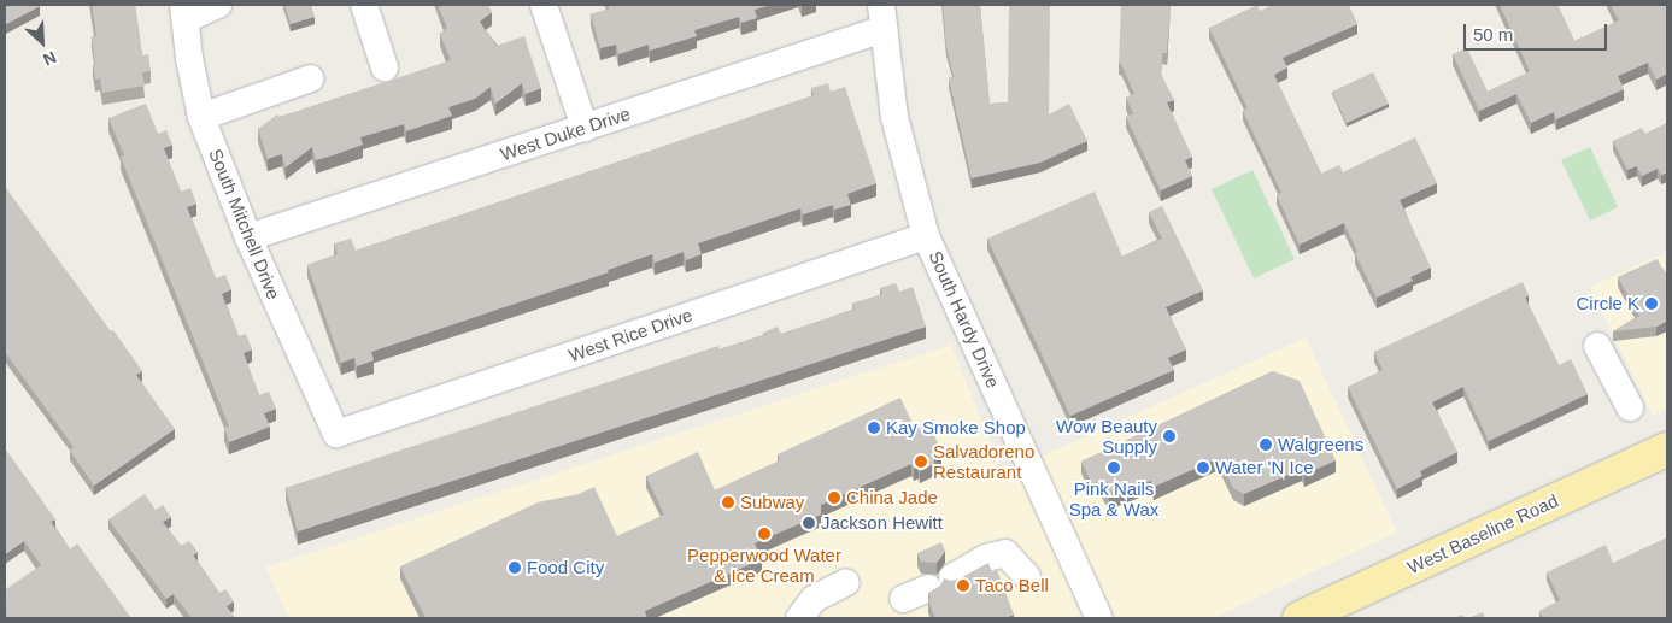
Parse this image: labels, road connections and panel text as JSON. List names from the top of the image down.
{
  "streets": {
    "main road": ["West Baseline Road"],
    "street": [
      "West Duke Drive",
      "South Mitchell Drive",
      "South Hardy Drive",
      "West Rice Drive"
    ]
  },
  "crossings": [
    ["West Duke Drive", "South Mitchell Drive"],
    ["West Duke Drive", "South Hardy Drive"],
    ["South Mitchell Drive", "West Rice Drive"],
    ["South Hardy Drive", "West Rice Drive"]
  ],
  "places": [
    "Circle K",
    "Kay Smoke Shop",
    "Wow Beauty Supply",
    "Walgreens",
    "Salvadoreno Restaurant",
    "Pink Nails Spa & Wax",
    "Water 'N Ice",
    "China Jade",
    "Subway",
    "Jackson Hewitt",
    "Pepperwood Water & Ice Cream",
    "Food City",
    "Taco Bell"
  ],
  "scale_bar": "50 m",
  "north": "bottom right"
}
